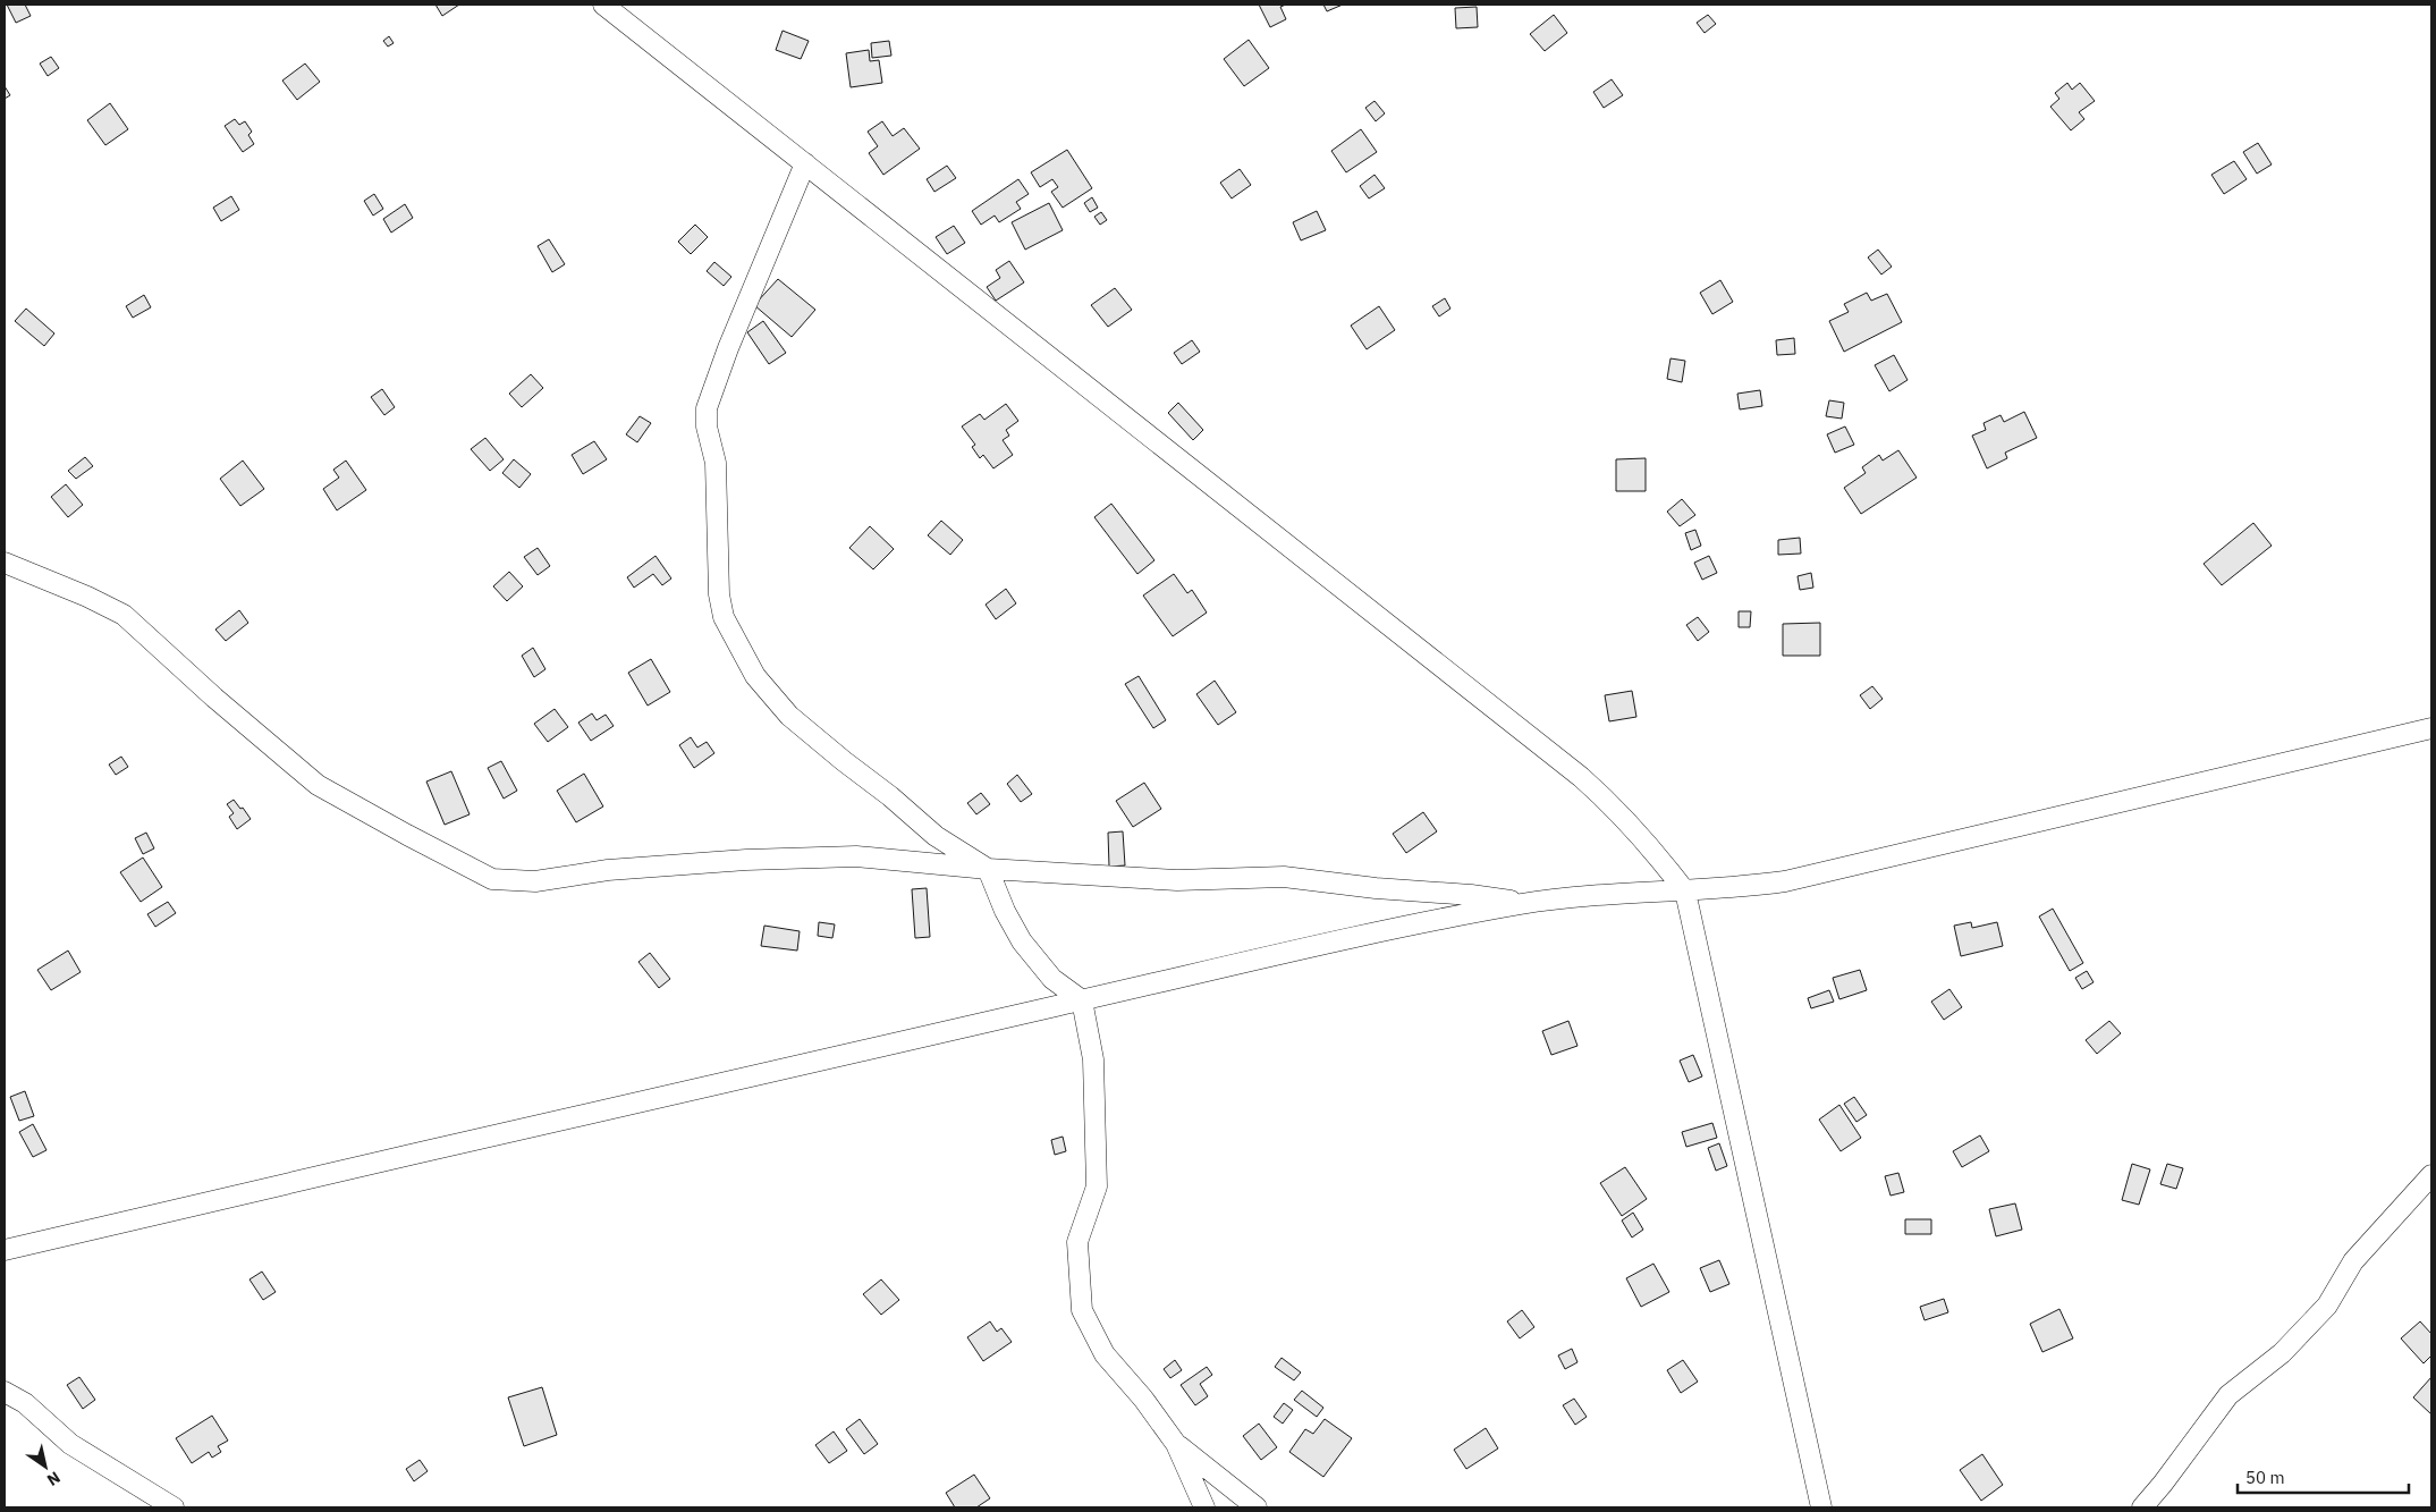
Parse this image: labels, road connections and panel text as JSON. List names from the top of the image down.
{
  "scale_bar": "50 m",
  "north": "bottom right"
}
